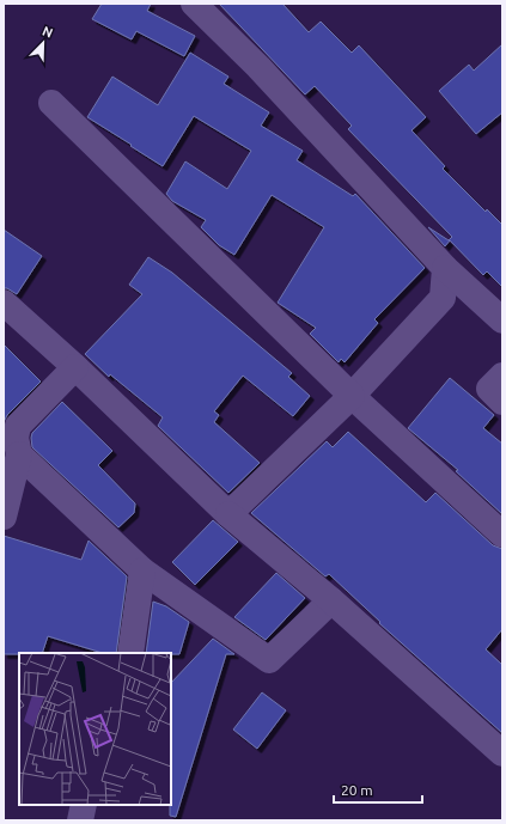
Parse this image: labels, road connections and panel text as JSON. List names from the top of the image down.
{
  "scale_bar": "20 m",
  "north": "top right"
}
